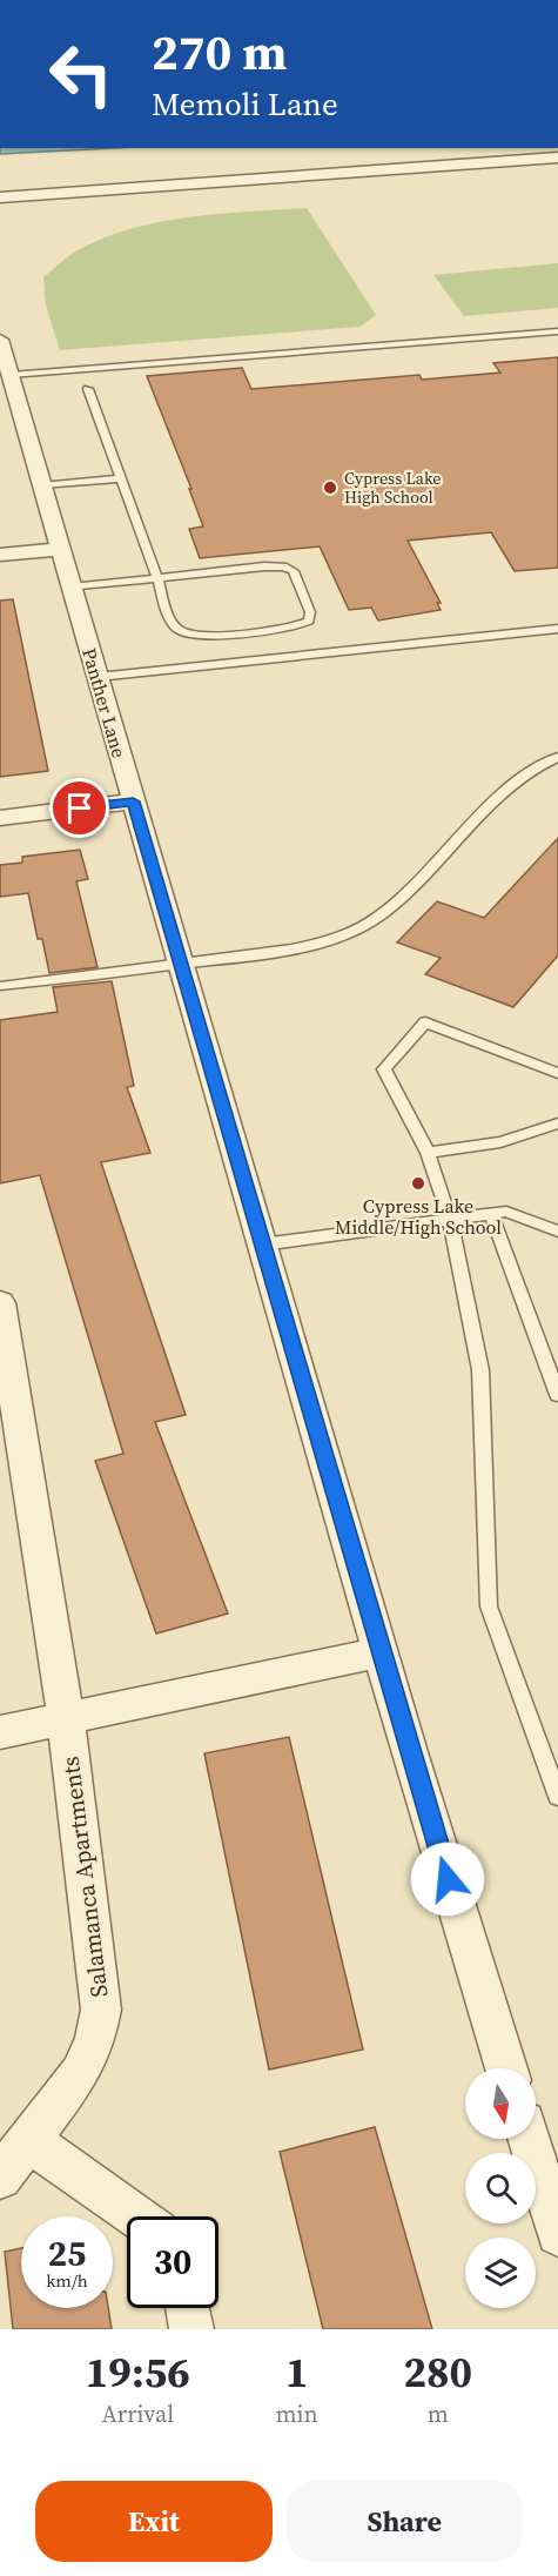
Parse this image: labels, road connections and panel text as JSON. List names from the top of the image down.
{
  "streets": {
    "street": ["Panther Lane", "Salamanca Apartments"]
  },
  "places": ["Cypress Lake High School", "Cypress Lake Middle/High School"],
  "north": "bottom",
  "page": {
    "turn": ["270 m", "Memoli Lane"],
    "speed": "25 km/h",
    "limit": "30",
    "eta": [
      "19:56",
      "Arrival",
      "1",
      "min",
      "280",
      "m"
    ],
    "buttons": ["Exit", "Share"]
  }
}
